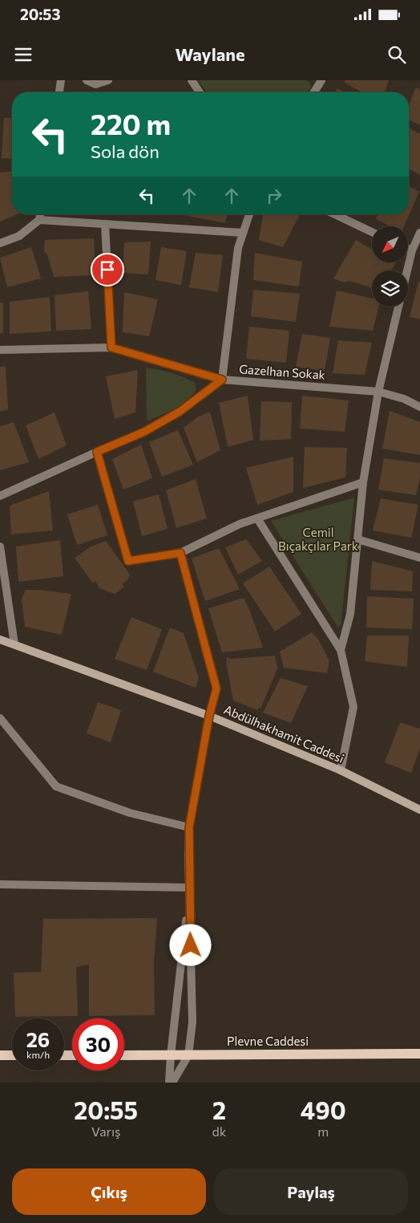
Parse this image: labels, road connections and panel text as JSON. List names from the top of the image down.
{
  "streets": {
    "main road": ["Abdülhakhamit Caddesi", "Plevne Caddesi"],
    "street": ["Gazelhan Sokak"]
  },
  "parks": ["Cemil Bıçakçılar Park"],
  "north": "bottom left",
  "page": {
    "status": "20:53",
    "header": "Waylane",
    "turn": ["220 m", "Sola dön"],
    "speed": "26 km/h",
    "limit": "30",
    "eta": [
      "20:55",
      "Varış",
      "2",
      "dk",
      "490",
      "m"
    ],
    "buttons": ["Çıkış", "Paylaş"]
  }
}
